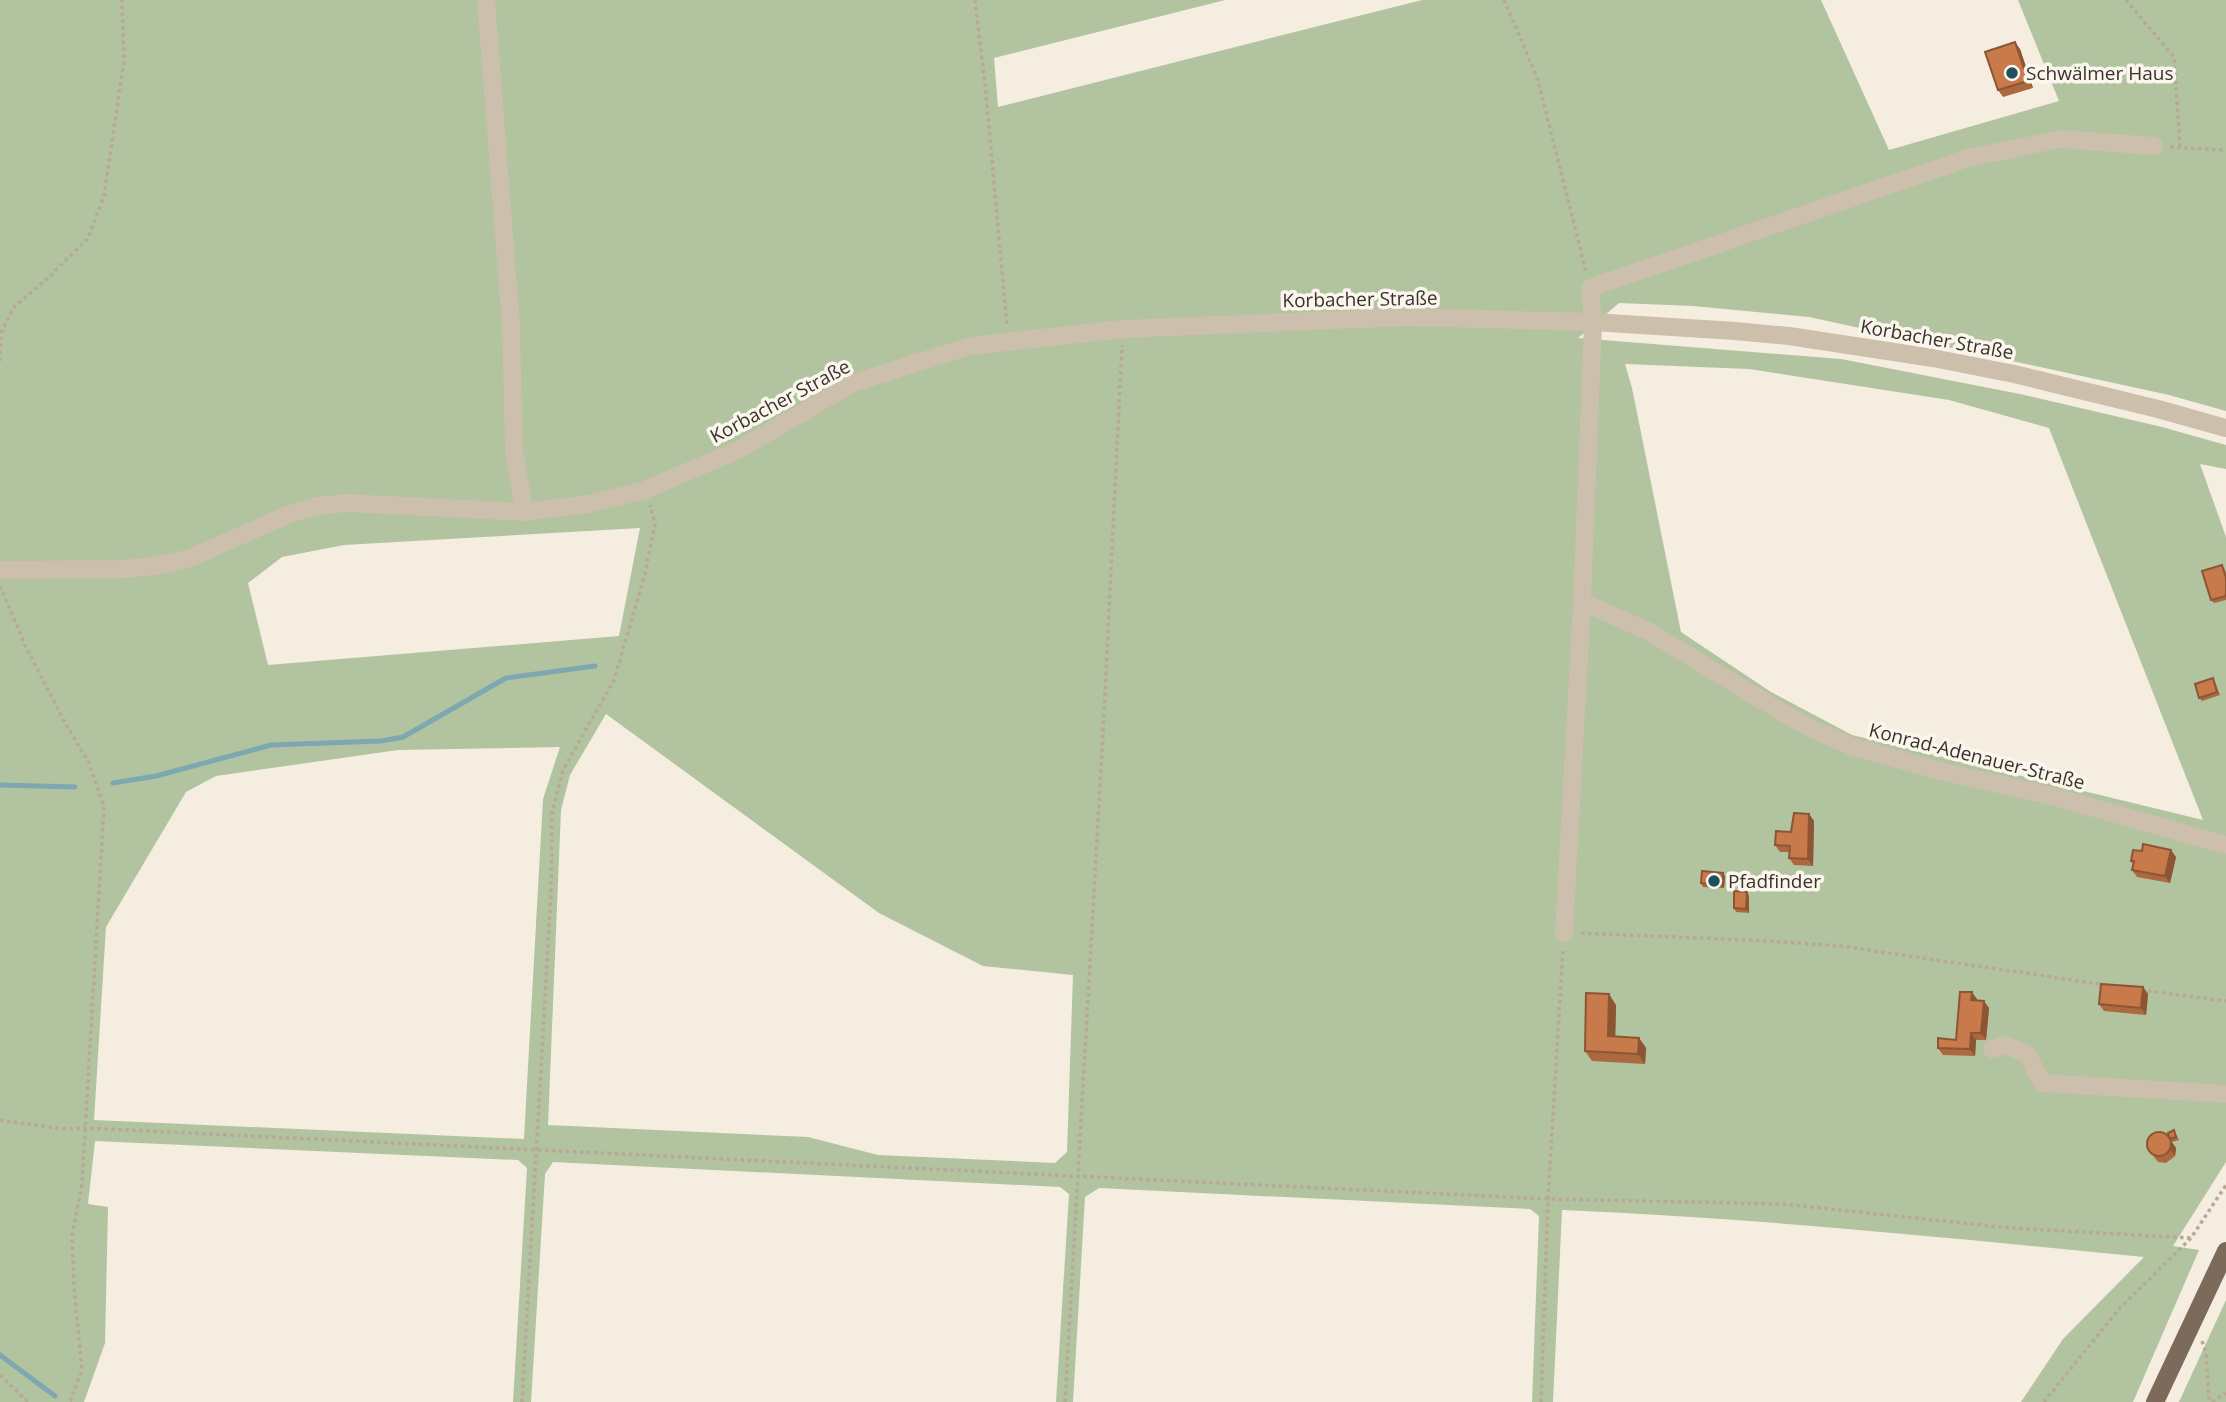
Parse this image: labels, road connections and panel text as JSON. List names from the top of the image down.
{
  "streets": {
    "street": ["Korbacher Straße", "Konrad-Adenauer-Straße"]
  },
  "places": ["Schwälmer Haus", "Pfadfinder"]
}
